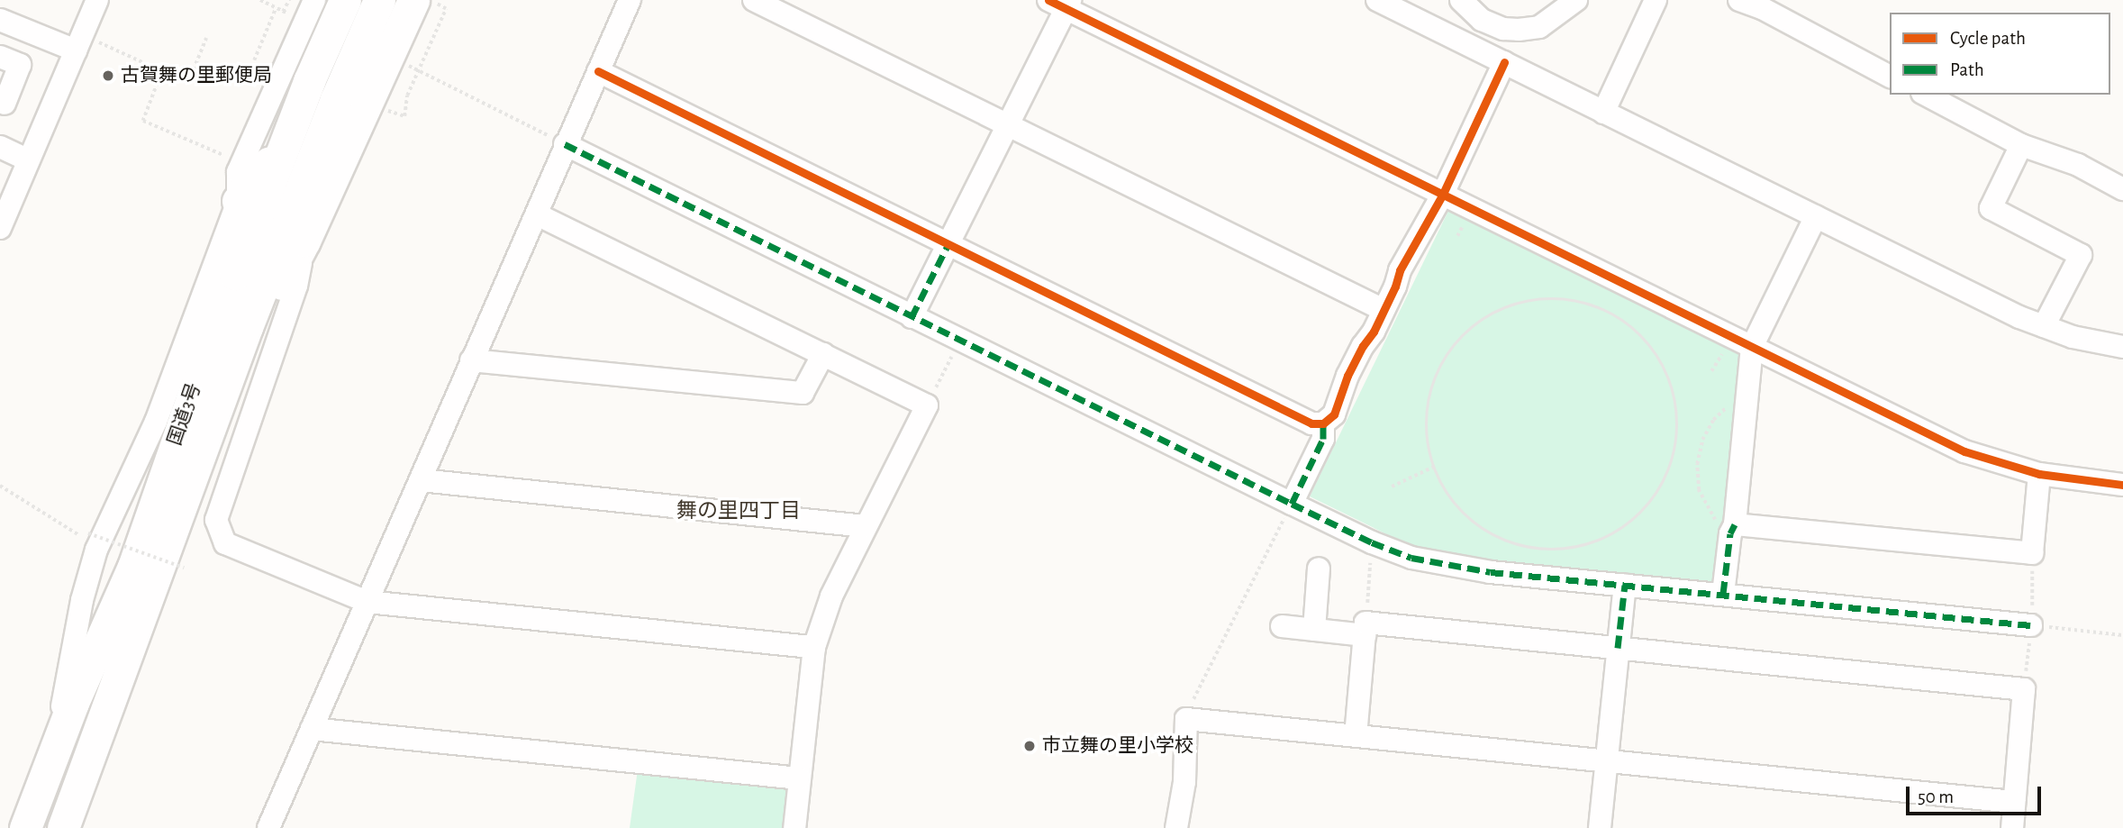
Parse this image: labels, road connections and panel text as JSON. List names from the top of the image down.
{
  "streets": {
    "highway": ["国道3号"]
  },
  "districts": ["舞の里四丁目"],
  "places": ["古賀舞の里郵便局", "市立舞の里小学校"],
  "legend": ["Cycle path", "Path"],
  "scale_bar": "50 m"
}
